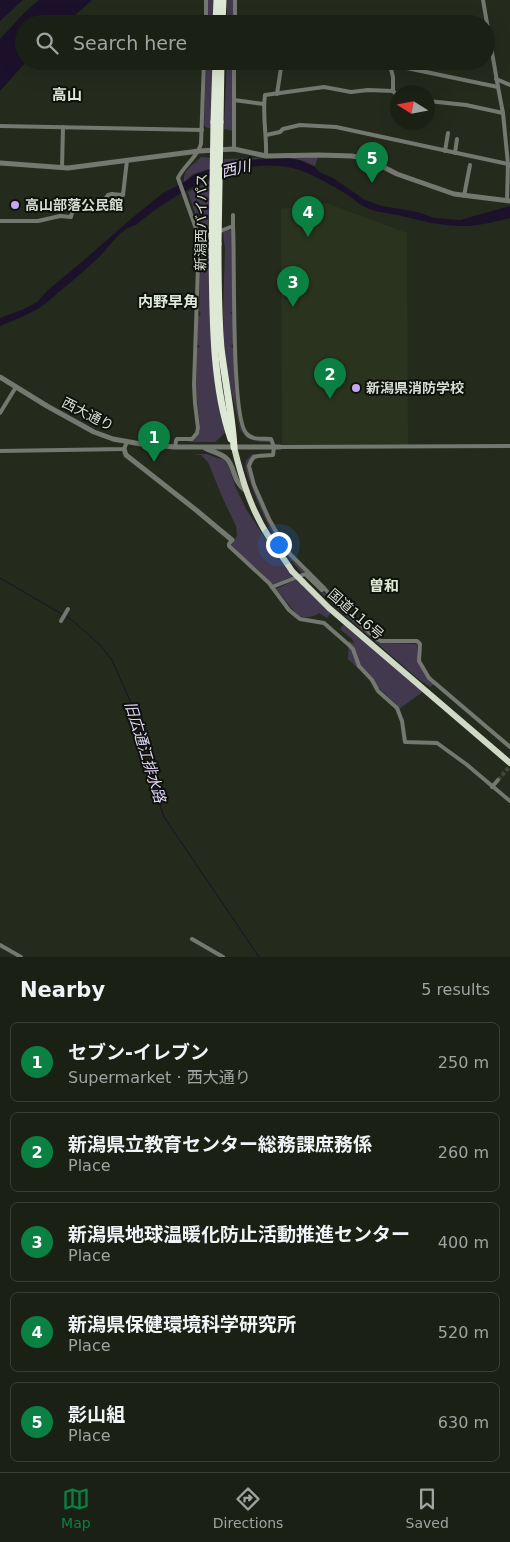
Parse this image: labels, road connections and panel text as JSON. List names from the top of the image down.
{
  "streets": {
    "highway": ["新潟西バイパス", "国道116号"],
    "street": ["西大通り"]
  },
  "crossings": [
    ["新潟西バイパス", "西大通り"],
    ["新潟西バイパス", "国道116号"],
    ["西大通り", "国道116号"]
  ],
  "districts": ["高山", "内野早角", "曽和"],
  "water": ["西川", "旧広通江排水路"],
  "places": ["高山部落公民館", "新潟県消防学校"],
  "north": "left",
  "page": {
    "search": "Search here",
    "pins": [
      "5",
      "4",
      "3",
      "2",
      "1"
    ],
    "heading": ["Nearby", "5 results"],
    "list": [
      {
        "mark": "1",
        "name": "セブン-イレブン",
        "note": "Supermarket · 西大通り",
        "value": "250 m"
      },
      {
        "mark": "2",
        "name": "新潟県立教育センター総務課庶務係",
        "note": "Place",
        "value": "260 m"
      },
      {
        "mark": "3",
        "name": "新潟県地球温暖化防止活動推進センター",
        "note": "Place",
        "value": "400 m"
      },
      {
        "mark": "4",
        "name": "新潟県保健環境科学研究所",
        "note": "Place",
        "value": "520 m"
      },
      {
        "mark": "5",
        "name": "影山組",
        "note": "Place",
        "value": "630 m"
      }
    ],
    "nav": ["Map", "Directions", "Saved"]
  }
}
